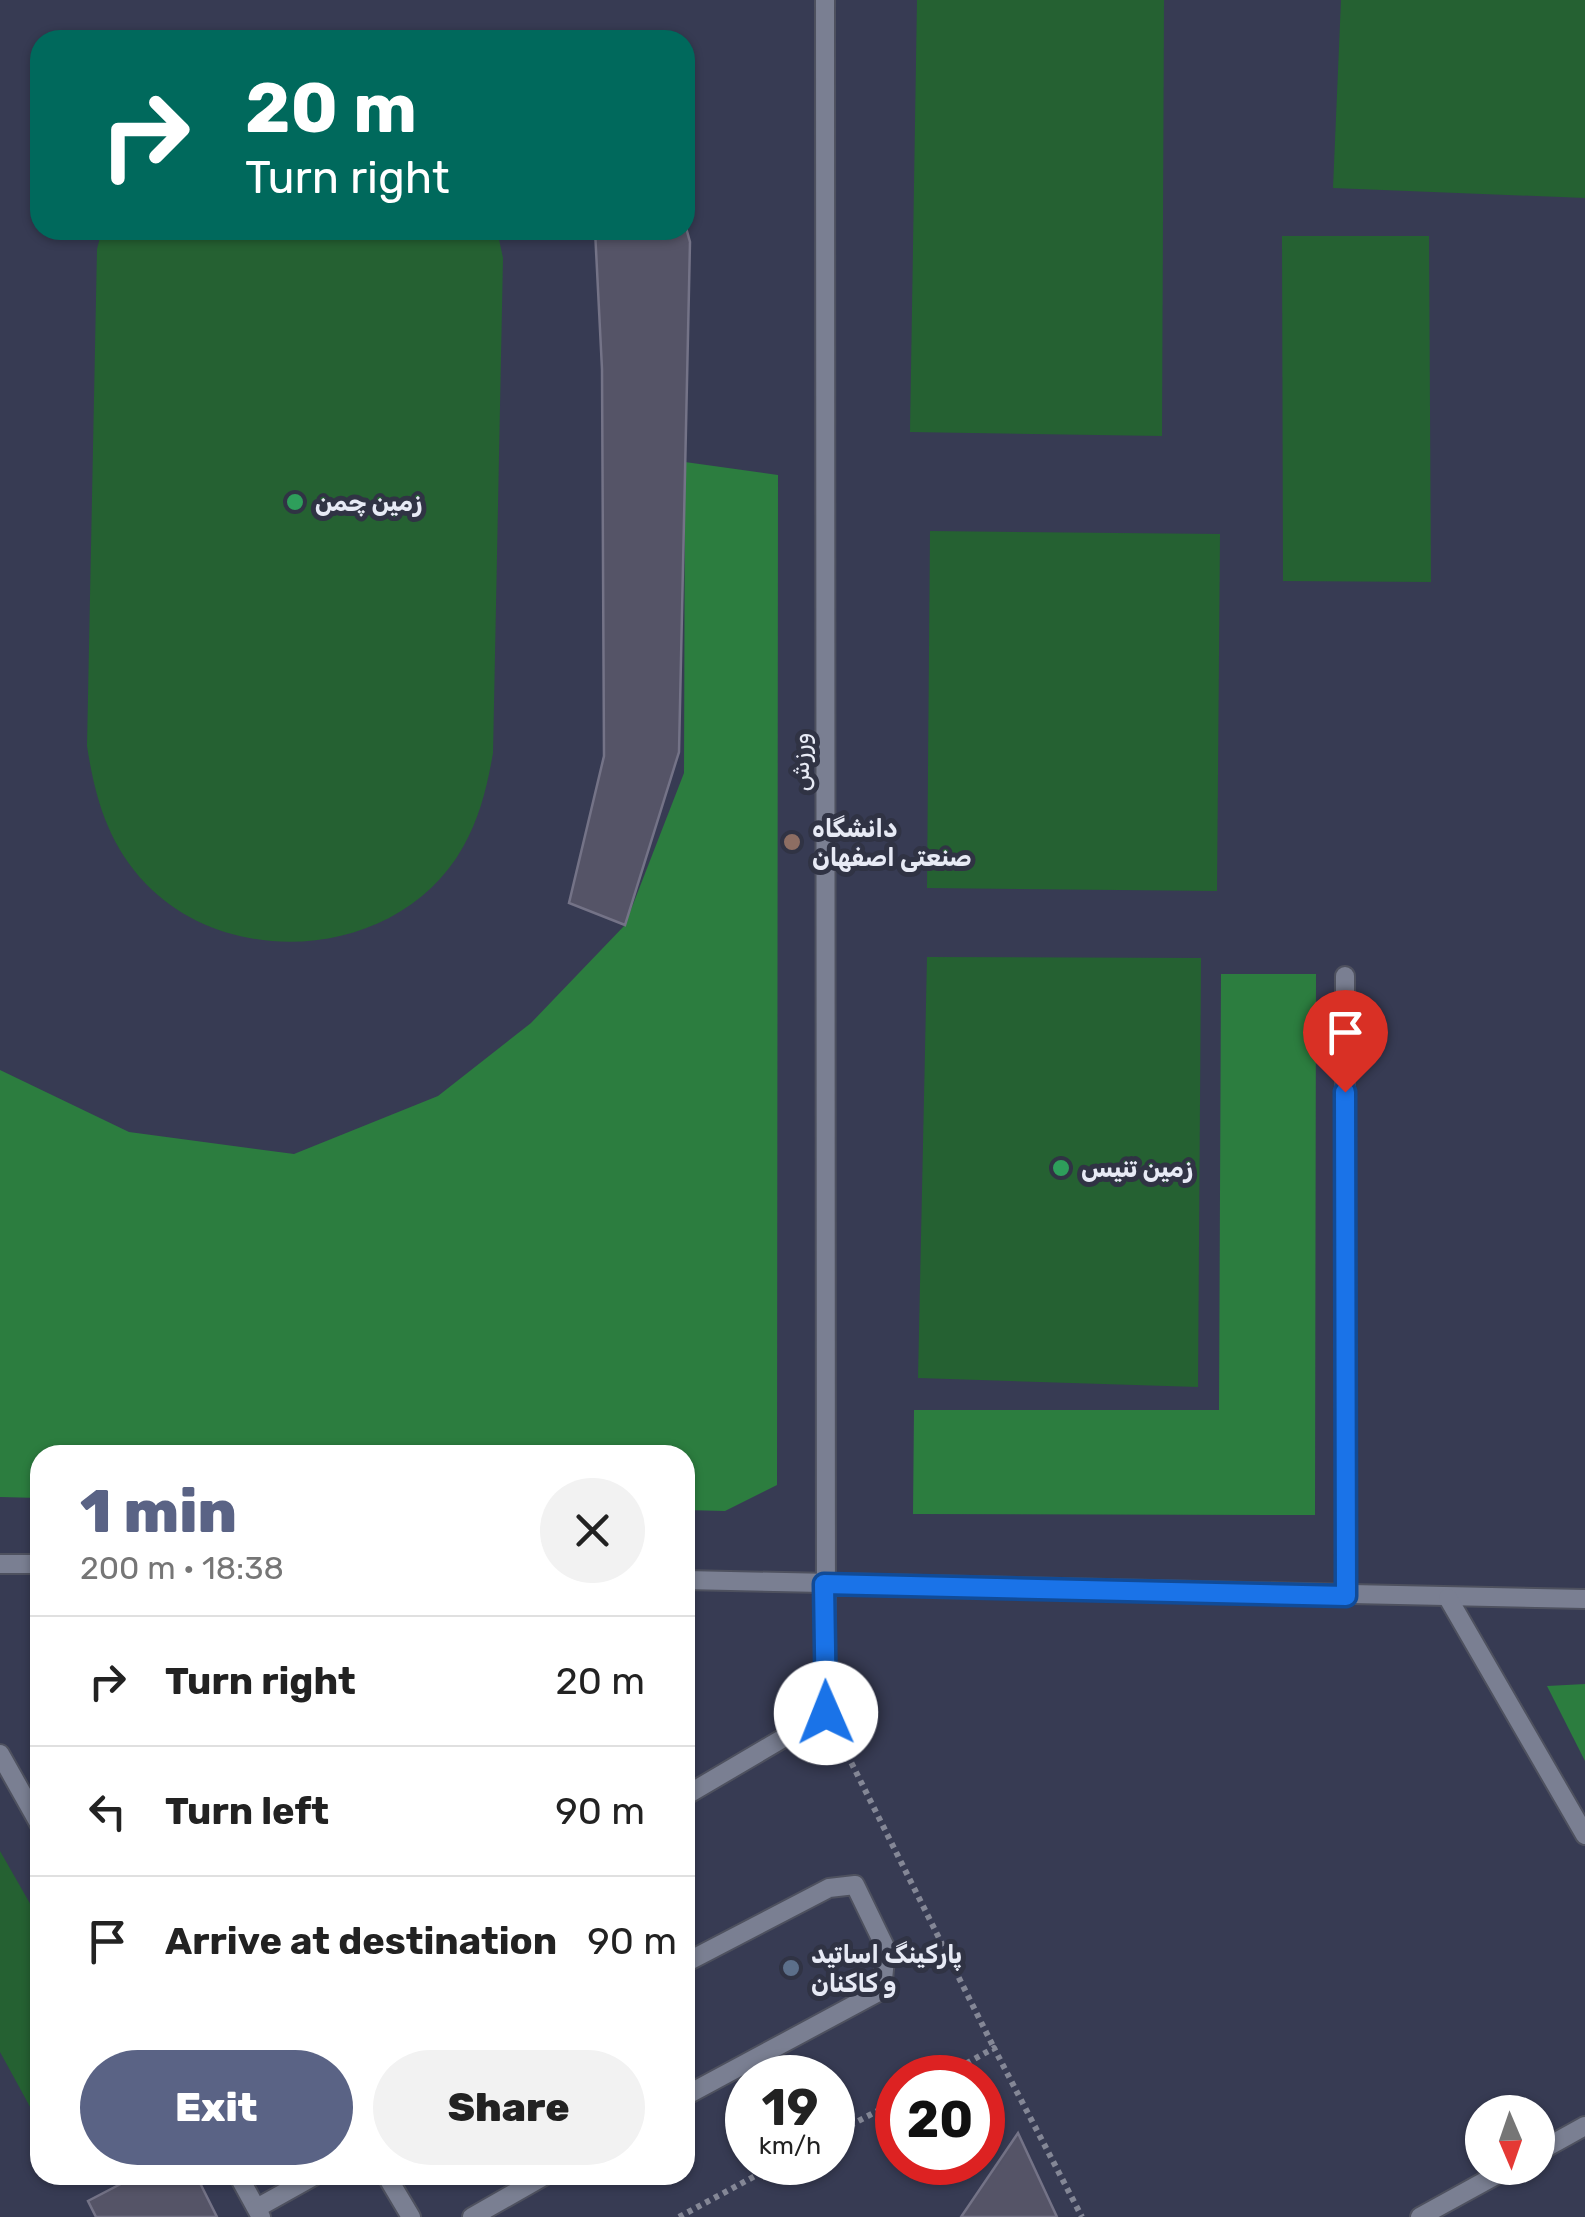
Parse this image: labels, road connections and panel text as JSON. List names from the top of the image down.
{
  "streets": {
    "lane": ["ورزش"]
  },
  "places": [
    "زمین چمن",
    "دانشگاه صنعتی اصفهان",
    "زمین تنیس",
    "پارکینگ اساتید و کاکنان"
  ],
  "north": "bottom",
  "page": {
    "turn": ["20 m", "Turn right"],
    "heading": ["1 min", "200 m · 18:38"],
    "list": [
      {
        "name": "Turn right",
        "value": "20 m"
      },
      {
        "name": "Turn left",
        "value": "90 m"
      },
      {
        "name": "Arrive at destination",
        "value": "90 m"
      }
    ],
    "buttons": ["Exit", "Share"],
    "speed": "19 km/h",
    "limit": "20"
  }
}
